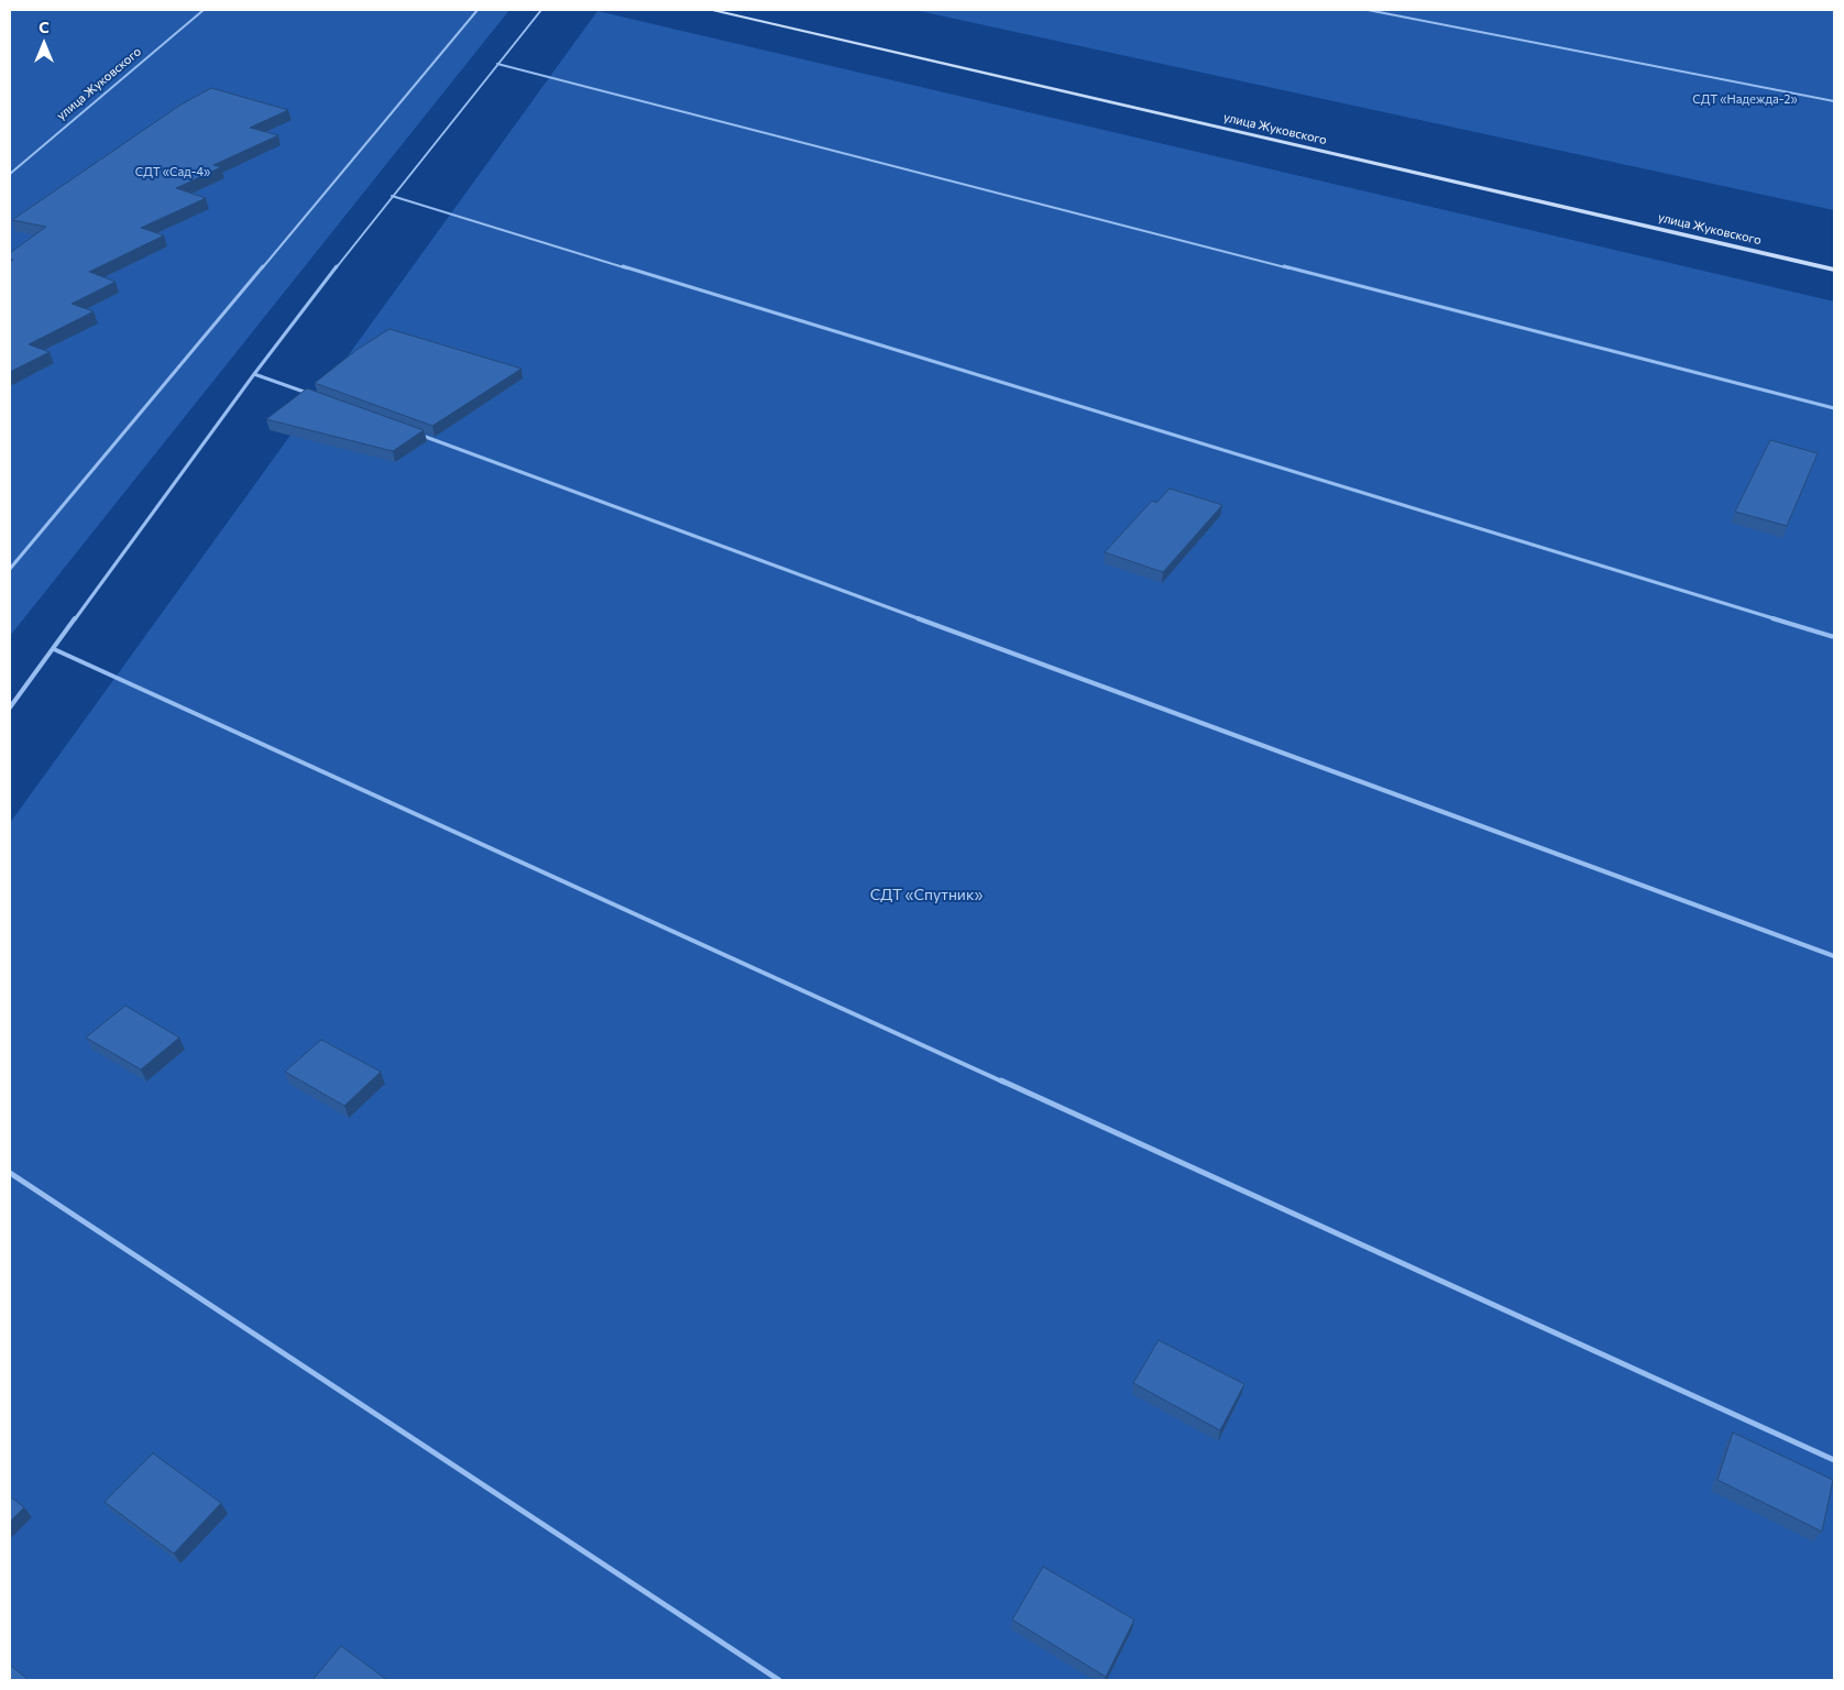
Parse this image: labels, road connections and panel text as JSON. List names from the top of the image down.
{
  "streets": {
    "main road": ["улица Жуковского"]
  },
  "parks": ["СДТ «Надежда-2»", "СДТ «Сад-4»", "СДТ «Спутник»"],
  "north": "top"
}
